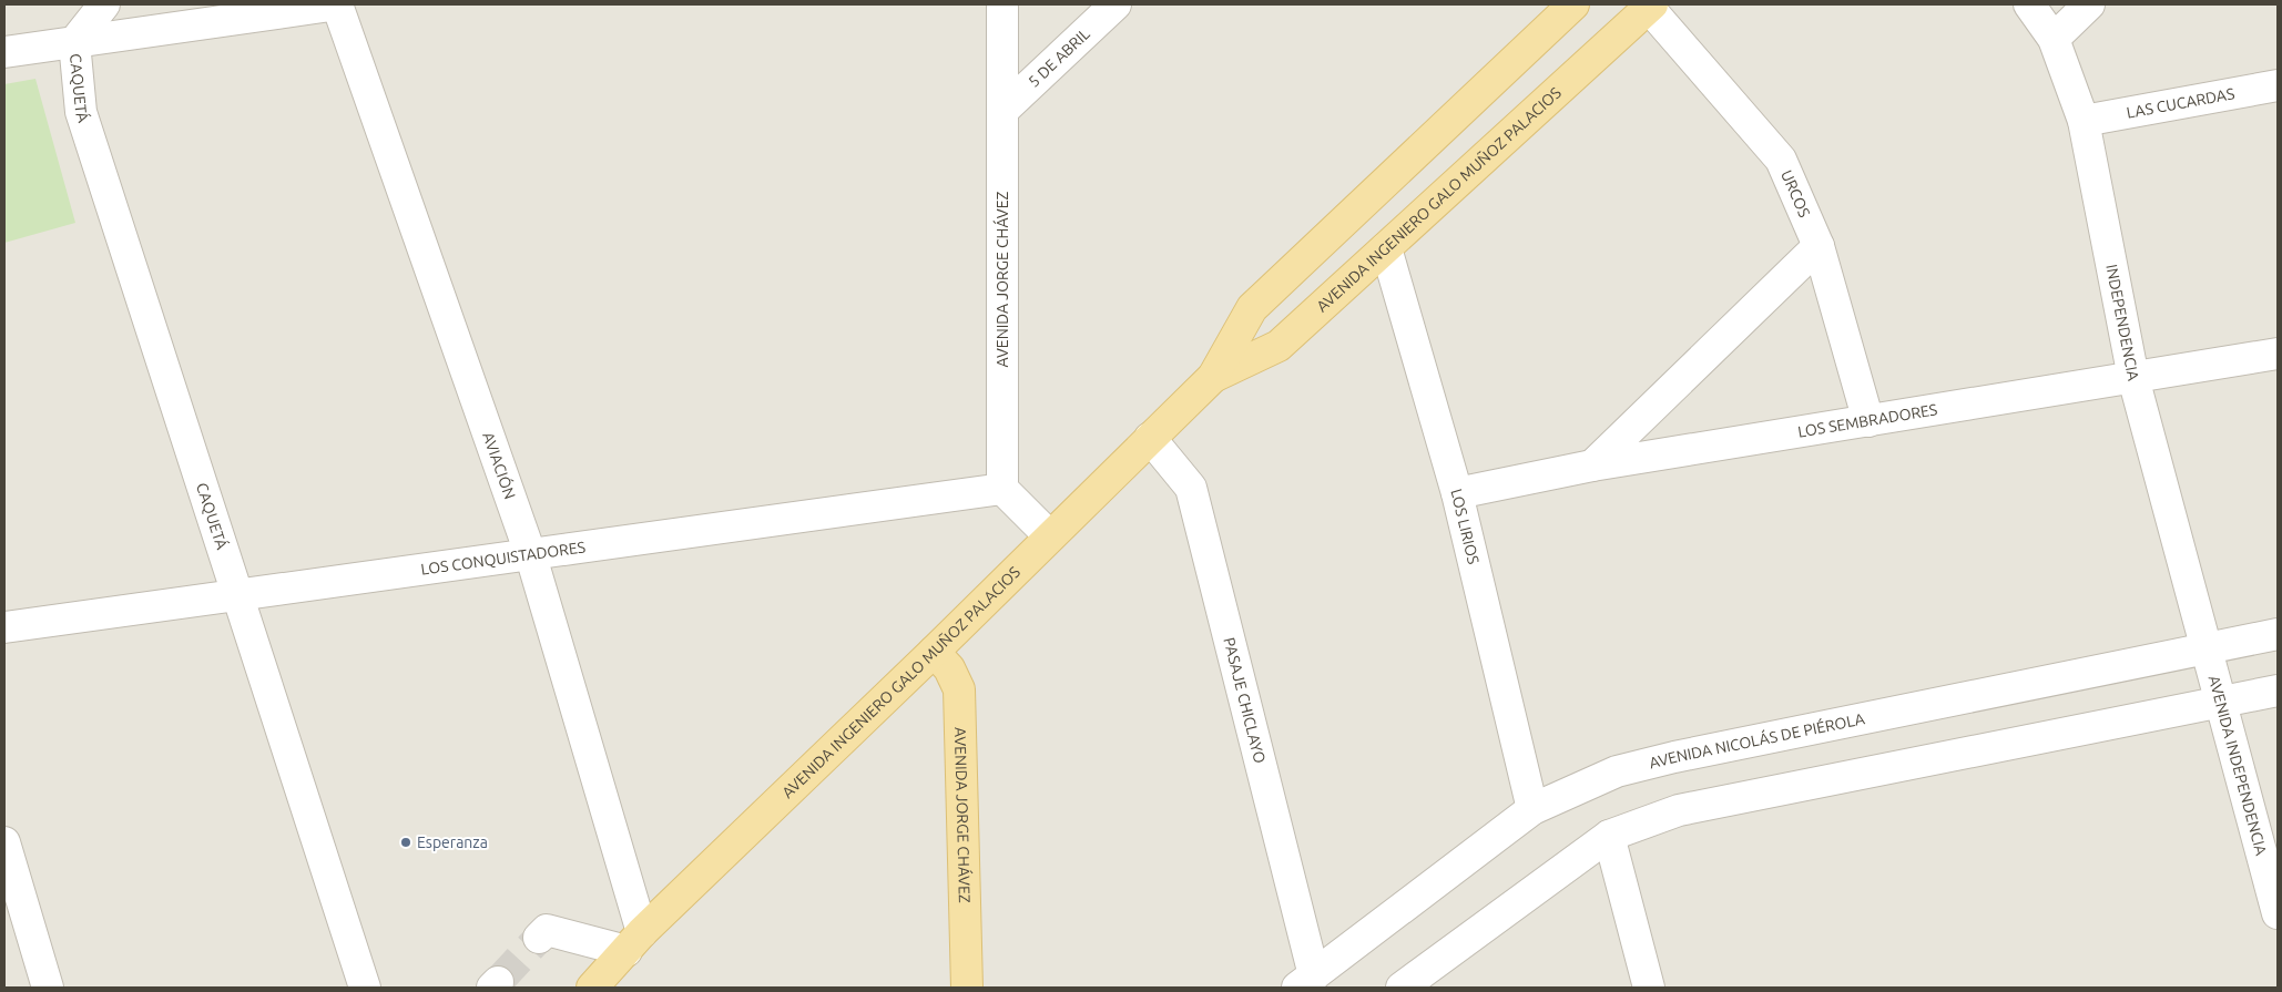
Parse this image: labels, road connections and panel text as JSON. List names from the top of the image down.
{
  "streets": {
    "main road": ["AVENIDA INGENIERO GALO MUÑOZ PALACIOS", "AVENIDA JORGE CHÁVEZ"],
    "street": [
      "5 DE ABRIL",
      "CAQUETÁ",
      "LAS CUCARDAS",
      "URCOS",
      "INDEPENDENCIA",
      "LOS SEMBRADORES",
      "AVIACIÓN",
      "LOS LIRIOS",
      "LOS CONQUISTADORES",
      "PASAJE CHICLAYO",
      "AVENIDA NICOLÁS DE PIÉROLA",
      "AVENIDA INDEPENDENCIA"
    ]
  },
  "crossings": [
    ["5 DE ABRIL", "AVENIDA JORGE CHÁVEZ"],
    ["CAQUETÁ", "LOS CONQUISTADORES"],
    ["LAS CUCARDAS", "INDEPENDENCIA"],
    ["URCOS", "AVENIDA INGENIERO GALO MUÑOZ PALACIOS"],
    ["URCOS", "LOS SEMBRADORES"],
    ["AVENIDA INGENIERO GALO MUÑOZ PALACIOS", "AVENIDA JORGE CHÁVEZ"],
    ["AVENIDA INGENIERO GALO MUÑOZ PALACIOS", "AVIACIÓN"],
    ["AVENIDA INGENIERO GALO MUÑOZ PALACIOS", "LOS LIRIOS"],
    ["AVENIDA INGENIERO GALO MUÑOZ PALACIOS", "PASAJE CHICLAYO"],
    ["AVENIDA JORGE CHÁVEZ", "LOS CONQUISTADORES"],
    ["INDEPENDENCIA", "LOS SEMBRADORES"],
    ["INDEPENDENCIA", "AVENIDA NICOLÁS DE PIÉROLA"],
    ["INDEPENDENCIA", "AVENIDA INDEPENDENCIA"],
    ["LOS SEMBRADORES", "LOS LIRIOS"],
    ["AVIACIÓN", "LOS CONQUISTADORES"],
    ["LOS LIRIOS", "AVENIDA NICOLÁS DE PIÉROLA"],
    ["PASAJE CHICLAYO", "AVENIDA NICOLÁS DE PIÉROLA"],
    ["AVENIDA NICOLÁS DE PIÉROLA", "AVENIDA INDEPENDENCIA"]
  ],
  "places": ["Esperanza"]
}
